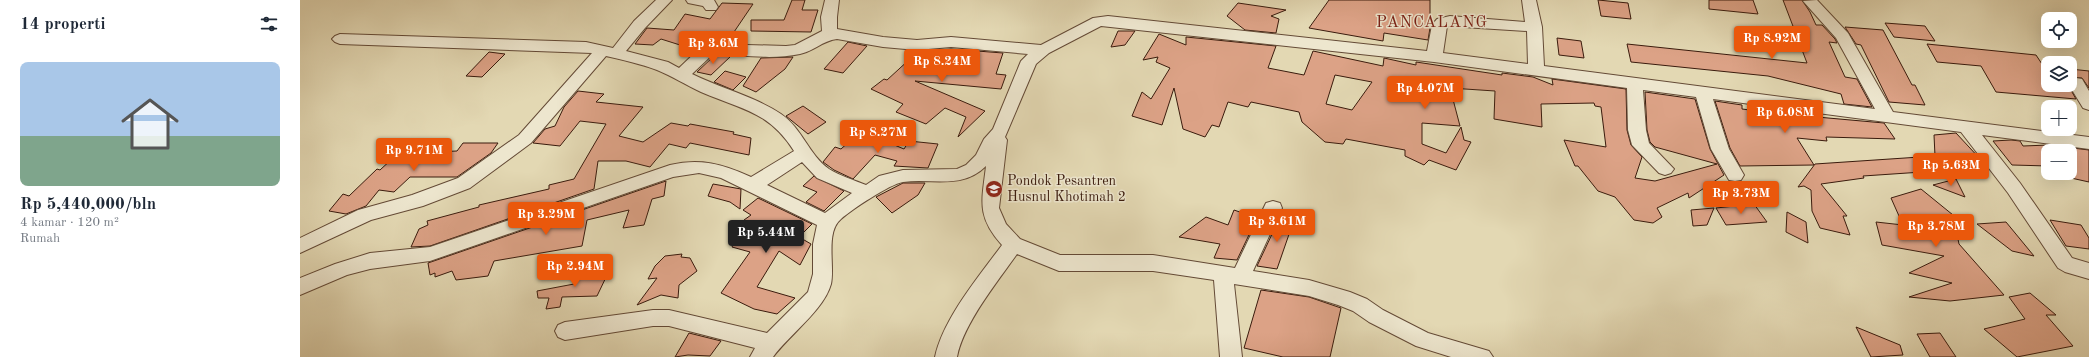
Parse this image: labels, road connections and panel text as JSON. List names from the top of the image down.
{
  "districts": ["PANCALANG"],
  "places": {
    "school or university": ["Pondok Pesantren Husnul Khotimah 2"]
  },
  "page": {
    "heading": "14 properti",
    "map_buttons": ["+", "−"],
    "price": [
      "Rp 8.92M",
      "Rp 3.6M",
      "Rp 8.24M",
      "Rp 4.07M",
      "Rp 6.08M",
      "Rp 8.27M",
      "Rp 9.71M",
      "Rp 5.63M",
      "Rp 3.73M",
      "Rp 3.29M",
      "Rp 3.61M",
      "Rp 3.78M",
      "Rp 5.44M",
      "Rp 2.94M"
    ],
    "list": [
      {
        "name": "Rp 5,440,000/bln",
        "note": "4 kamar · 120 m² · Rumah"
      }
    ]
  }
}
